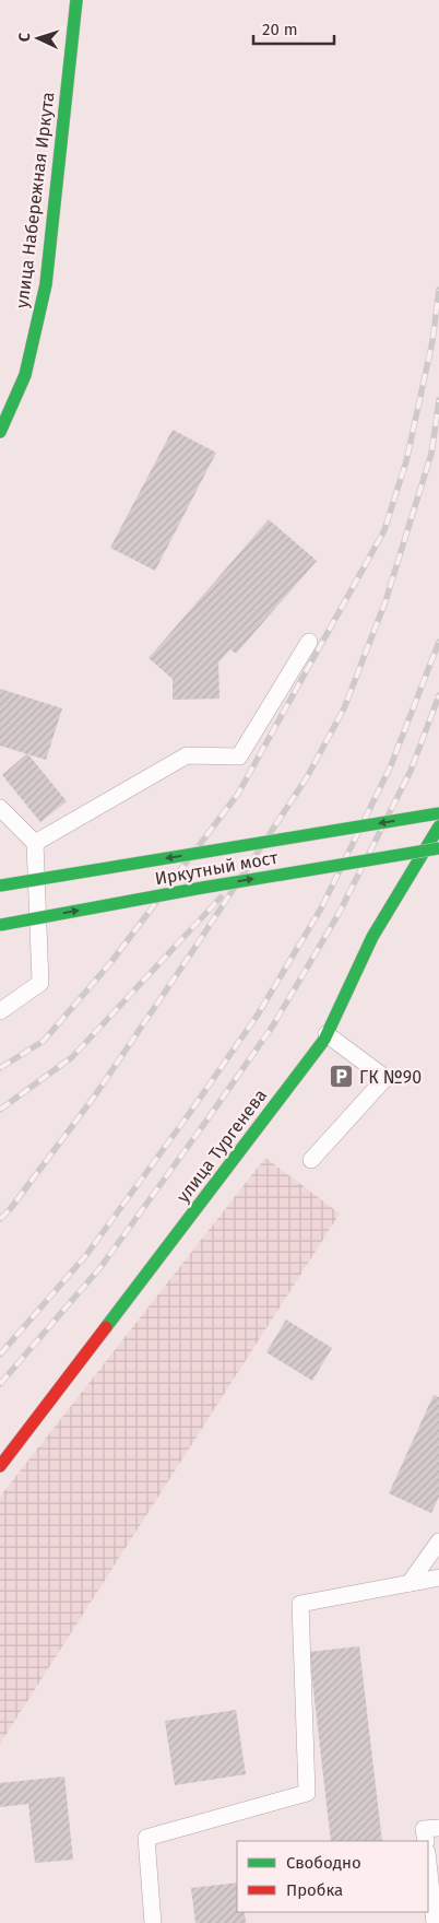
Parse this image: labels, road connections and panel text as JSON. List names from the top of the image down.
{
  "streets": {
    "main road": ["улица Набережная Иркута", "Иркутный мост", "улица Тургенева"]
  },
  "places": {
    "parking": ["ГК №90"]
  },
  "legend": ["Свободно", "Пробка"],
  "scale_bar": "20 m",
  "north": "left"
}
